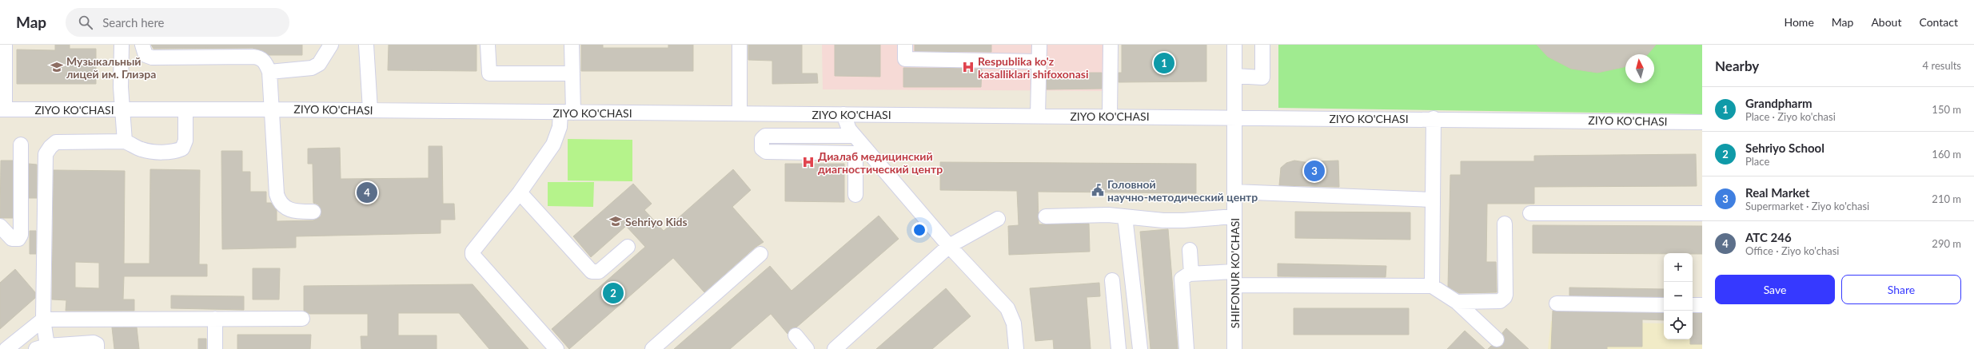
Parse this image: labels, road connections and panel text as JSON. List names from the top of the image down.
{
  "streets": {
    "street": ["ZIYO KO'CHASI", "SHIFONUR KO'CHASI"]
  },
  "crossings": [
    ["ZIYO KO'CHASI", "SHIFONUR KO'CHASI"]
  ],
  "places": {
    "school or university": ["Музыкальный лицей им. Глиэра", "Sehriyo Kids"],
    "hospital": ["Respublika ko'z kasalliklari shifoxonasi", "Диалаб медицинский диагностический центр"],
    "public building": ["Головной научно-методический центр"]
  },
  "north": "top",
  "page": {
    "header": "Map",
    "search": "Search here",
    "nav": [
      "Home",
      "Map",
      "About",
      "Contact"
    ],
    "heading": ["Nearby", "4 results"],
    "pins": [
      "1",
      "3",
      "4",
      "2"
    ],
    "list": [
      {
        "mark": "1",
        "name": "Grandpharm",
        "note": "Place · Ziyo ko'chasi",
        "value": "150 m"
      },
      {
        "mark": "2",
        "name": "Sehriyo School",
        "note": "Place",
        "value": "160 m"
      },
      {
        "mark": "3",
        "name": "Real Market",
        "note": "Supermarket · Ziyo ko'chasi",
        "value": "210 m"
      },
      {
        "mark": "4",
        "name": "АТС 246",
        "note": "Office · Ziyo ko'chasi",
        "value": "290 m"
      }
    ],
    "map_buttons": ["+", "−"],
    "buttons": ["Save", "Share"]
  }
}
